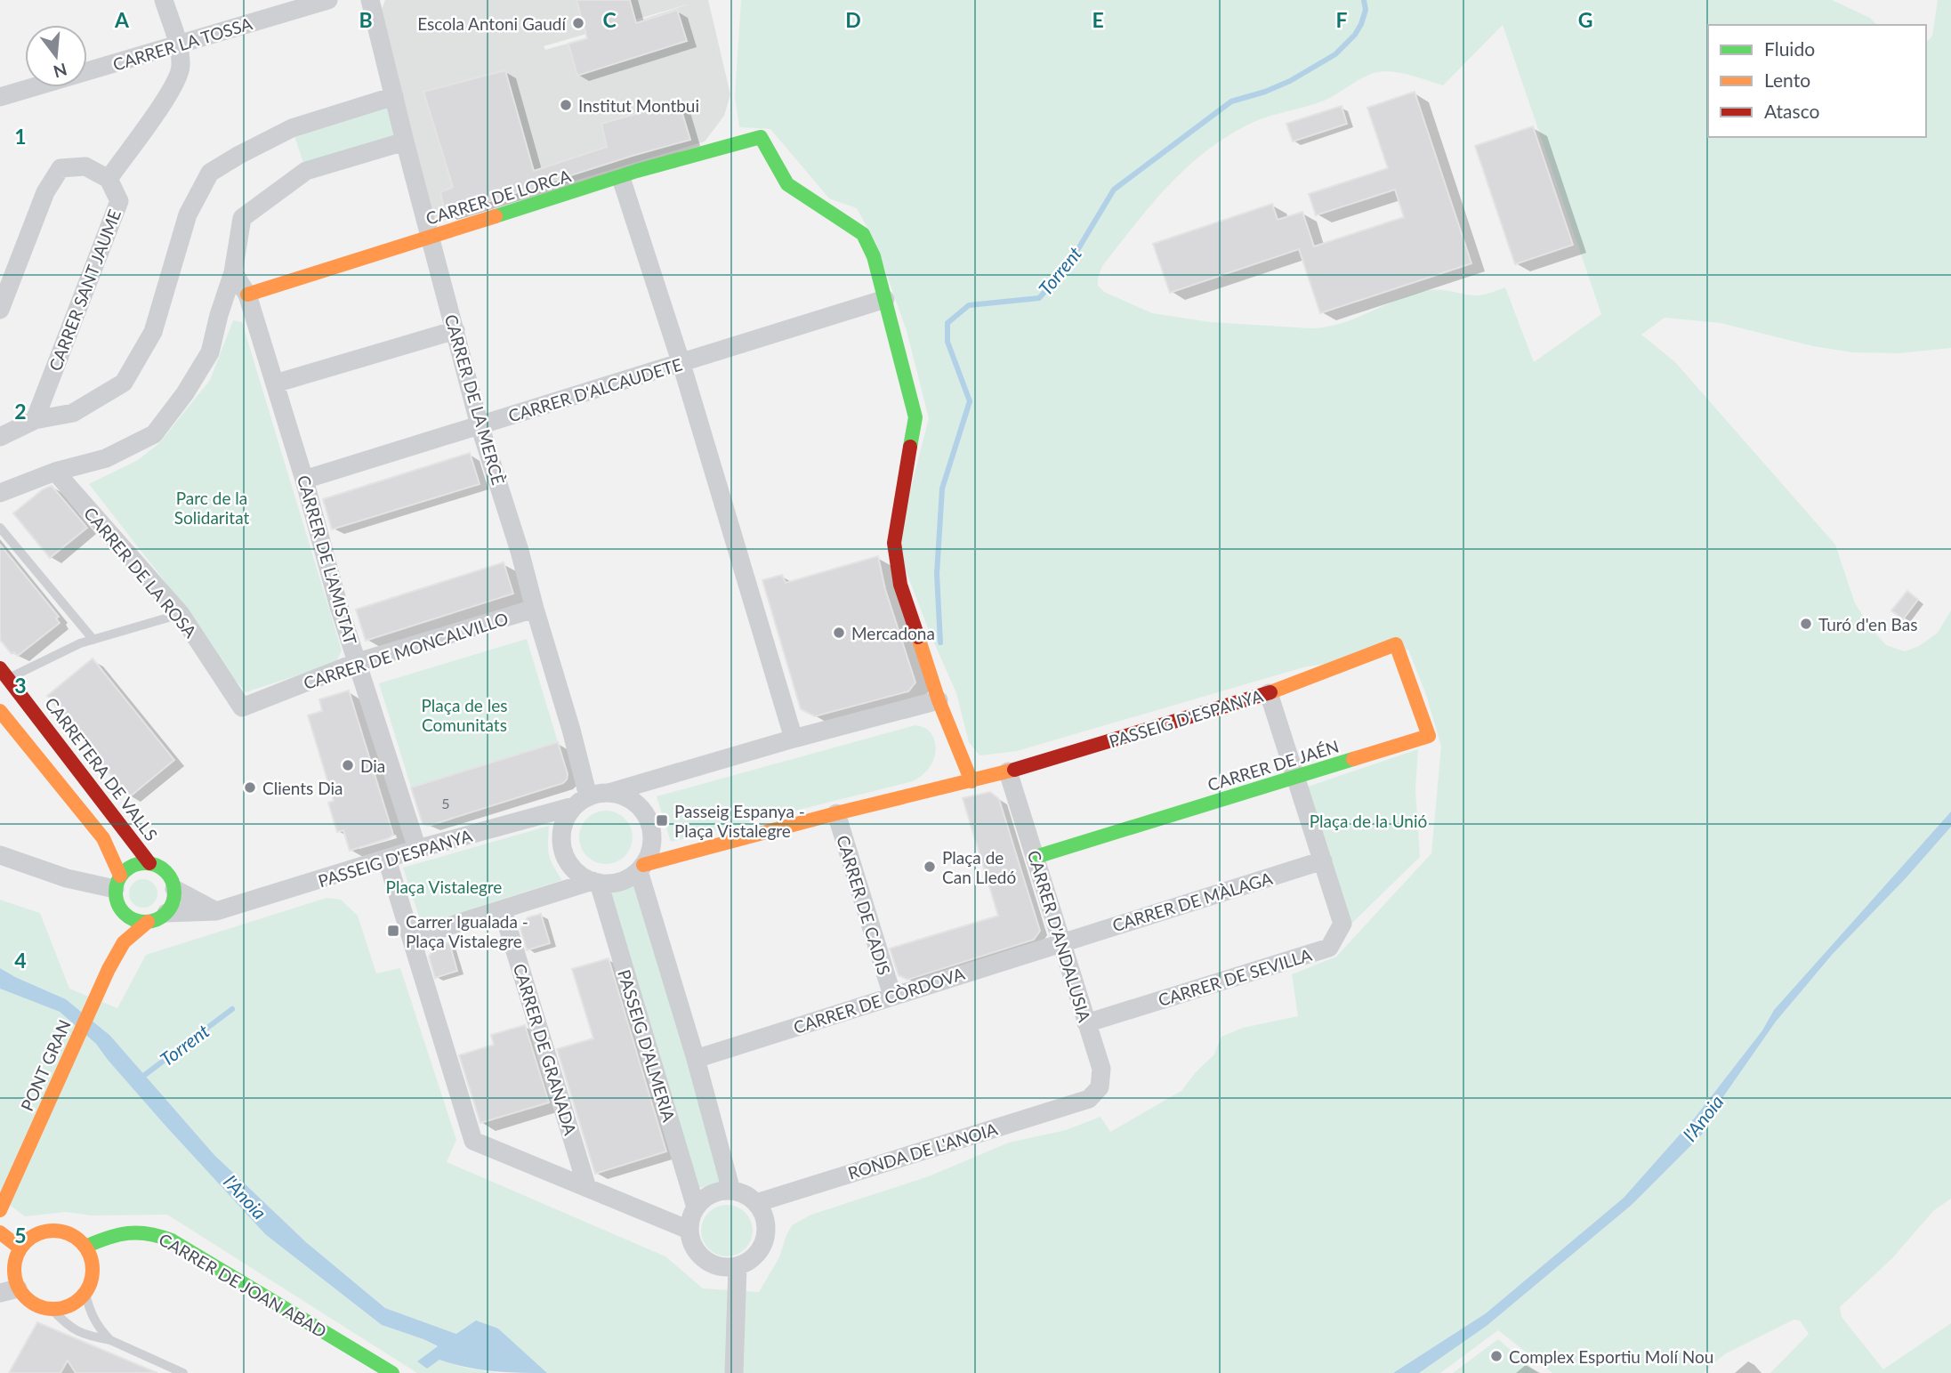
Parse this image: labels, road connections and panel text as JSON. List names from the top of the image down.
{
  "streets": {
    "street": [
      "CARRER LA TOSSA",
      "CARRER DE LORCA",
      "CARRER SANT JAUME",
      "CARRER D'ALCAUDETE",
      "CARRER DE LA MERCÈ",
      "CARRER DE L'AMISTAT",
      "CARRER DE LA ROSA",
      "CARRER DE MONCALVILLO",
      "PASSEIG D'ESPANYA",
      "CARRER DE JAÉN",
      "CARRETERA DE VALLS",
      "CARRER DE MÀLAGA",
      "CARRER DE CADIS",
      "CARRER D'ANDALUSIA",
      "CARRER DE SEVILLA",
      "CARRER DE CÒRDOVA",
      "PASSEIG D'ALMERIA",
      "CARRER DE GRANADA",
      "PONT GRAN",
      "RONDA DE L'ANOIA",
      "CARRER DE JOAN ABAD"
    ]
  },
  "crossings": [
    ["CARRER DE LORCA", "CARRER D'ALCAUDETE"],
    ["CARRER DE LORCA", "CARRER DE LA MERCÈ"],
    ["CARRER DE LORCA", "CARRER DE L'AMISTAT"],
    ["CARRER D'ALCAUDETE", "CARRER DE LA MERCÈ"],
    ["CARRER D'ALCAUDETE", "CARRER DE L'AMISTAT"],
    ["CARRER DE LA MERCÈ", "CARRER DE MONCALVILLO"],
    ["CARRER DE LA MERCÈ", "PASSEIG D'ESPANYA"],
    ["CARRER DE LA MERCÈ", "PASSEIG D'ALMERIA"],
    ["CARRER DE L'AMISTAT", "CARRER DE MONCALVILLO"],
    ["CARRER DE L'AMISTAT", "PASSEIG D'ESPANYA"],
    ["CARRER DE LA ROSA", "CARRER DE MONCALVILLO"],
    ["PASSEIG D'ESPANYA", "CARRER DE JAÉN"],
    ["PASSEIG D'ESPANYA", "CARRETERA DE VALLS"],
    ["PASSEIG D'ESPANYA", "CARRER DE CADIS"],
    ["PASSEIG D'ESPANYA", "CARRER D'ANDALUSIA"],
    ["PASSEIG D'ESPANYA", "CARRER DE SEVILLA"],
    ["PASSEIG D'ESPANYA", "PASSEIG D'ALMERIA"],
    ["PASSEIG D'ESPANYA", "CARRER DE GRANADA"],
    ["CARRER DE JAÉN", "CARRER D'ANDALUSIA"],
    ["CARRER DE JAÉN", "CARRER DE SEVILLA"],
    ["CARRER DE MÀLAGA", "CARRER D'ANDALUSIA"],
    ["CARRER DE MÀLAGA", "CARRER DE SEVILLA"],
    ["CARRER DE MÀLAGA", "CARRER DE CÒRDOVA"],
    ["CARRER DE CADIS", "CARRER DE CÒRDOVA"],
    ["CARRER D'ANDALUSIA", "CARRER DE SEVILLA"],
    ["CARRER D'ANDALUSIA", "CARRER DE CÒRDOVA"],
    ["CARRER D'ANDALUSIA", "RONDA DE L'ANOIA"],
    ["PASSEIG D'ALMERIA", "RONDA DE L'ANOIA"]
  ],
  "water": ["Torrent", "l'Anoia"],
  "parks": [
    "Parc de la Solidaritat",
    "Plaça de les Comunitats",
    "Plaça de la Unió",
    "Plaça Vistalegre"
  ],
  "places": {
    "other": [
      "Escola Antoni Gaudí",
      "Institut Montbui",
      "Turó d'en Bas",
      "Mercadona",
      "Dia",
      "Clients Dia",
      "Plaça de Can Lledó",
      "Complex Esportiu Molí Nou"
    ],
    "transit": ["Passeig Espanya - Plaça Vistalegre", "Carrer Igualada - Plaça Vistalegre"]
  },
  "house_numbers": ["5"],
  "legend": ["Fluido", "Lento", "Atasco"],
  "north": "bottom",
  "grid": {
    "columns": [
      "A",
      "B",
      "C",
      "D",
      "E",
      "F",
      "G"
    ],
    "rows": [
      "1",
      "2",
      "3",
      "4",
      "5"
    ]
  }
}
